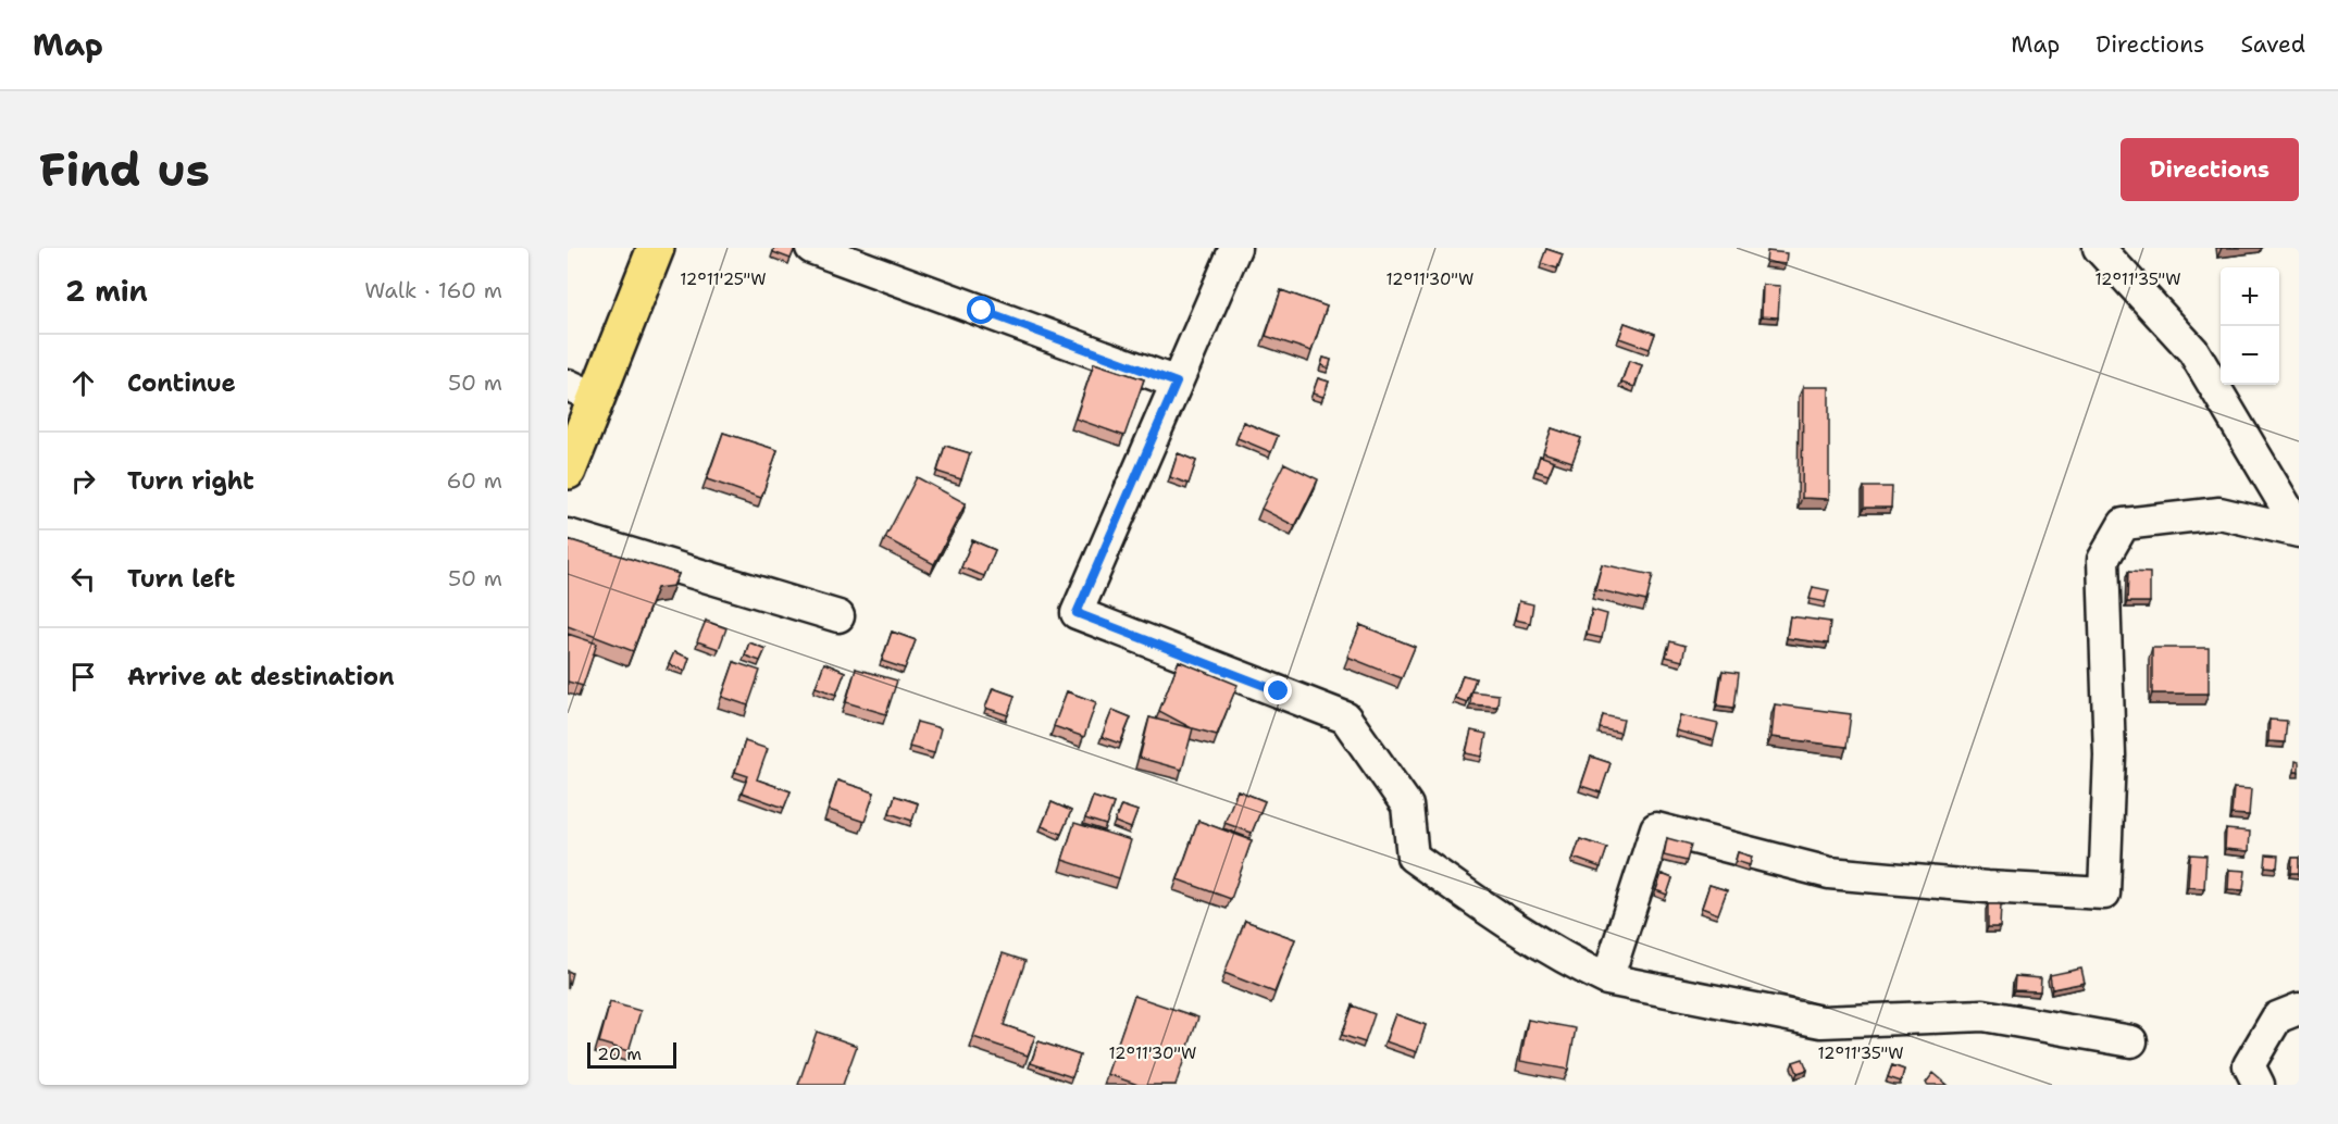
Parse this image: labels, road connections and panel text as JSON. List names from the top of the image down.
{
  "scale_bar": "20 m",
  "page": {
    "header": "Map",
    "nav": ["Map", "Directions", "Saved"],
    "buttons": "Directions",
    "title": "Find us",
    "heading": ["2 min", "Walk · 160 m"],
    "map_buttons": ["+", "−"],
    "list": [
      ["Continue", "50 m"],
      ["Turn right", "60 m"],
      ["Turn left", "50 m"],
      "Arrive at destination"
    ],
    "scale": "20 m"
  },
  "coordinates": ["12°11'25\"W", "12°11'30\"W", "12°11'35\"W"]
}
